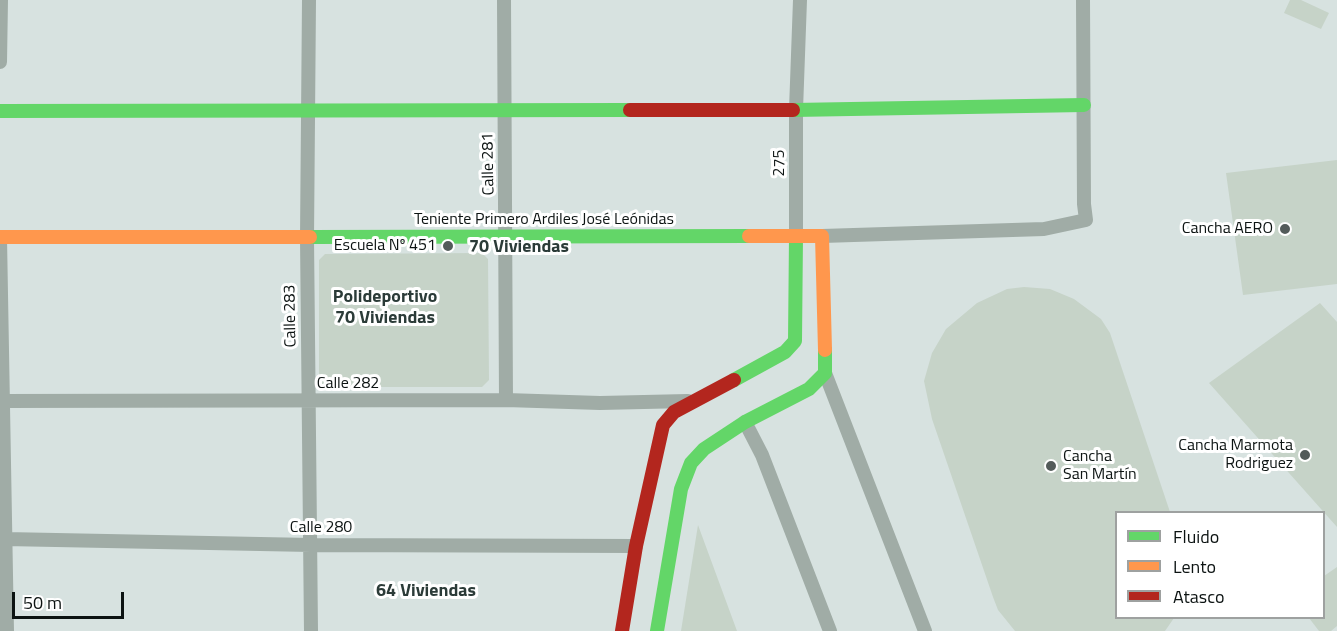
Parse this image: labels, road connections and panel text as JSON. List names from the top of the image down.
{
  "streets": {
    "street": [
      "275",
      "Calle 281",
      "Teniente Primero Ardiles José Leónidas",
      "Calle 283",
      "Calle 282",
      "Calle 280"
    ]
  },
  "crossings": [
    ["275", "Teniente Primero Ardiles José Leónidas"],
    ["275", "Calle 282"],
    ["Calle 281", "Teniente Primero Ardiles José Leónidas"],
    ["Calle 281", "Calle 282"],
    ["Teniente Primero Ardiles José Leónidas", "Calle 283"],
    ["Calle 283", "Calle 282"],
    ["Calle 283", "Calle 280"]
  ],
  "districts": ["70 Viviendas", "Polideportivo 70 Viviendas", "64 Viviendas"],
  "places": [
    "Cancha AERO",
    "Escuela Nº 451",
    "Cancha Marmota Rodriguez",
    "Cancha San Martín"
  ],
  "legend": ["Fluido", "Lento", "Atasco"],
  "scale_bar": "50 m"
}
